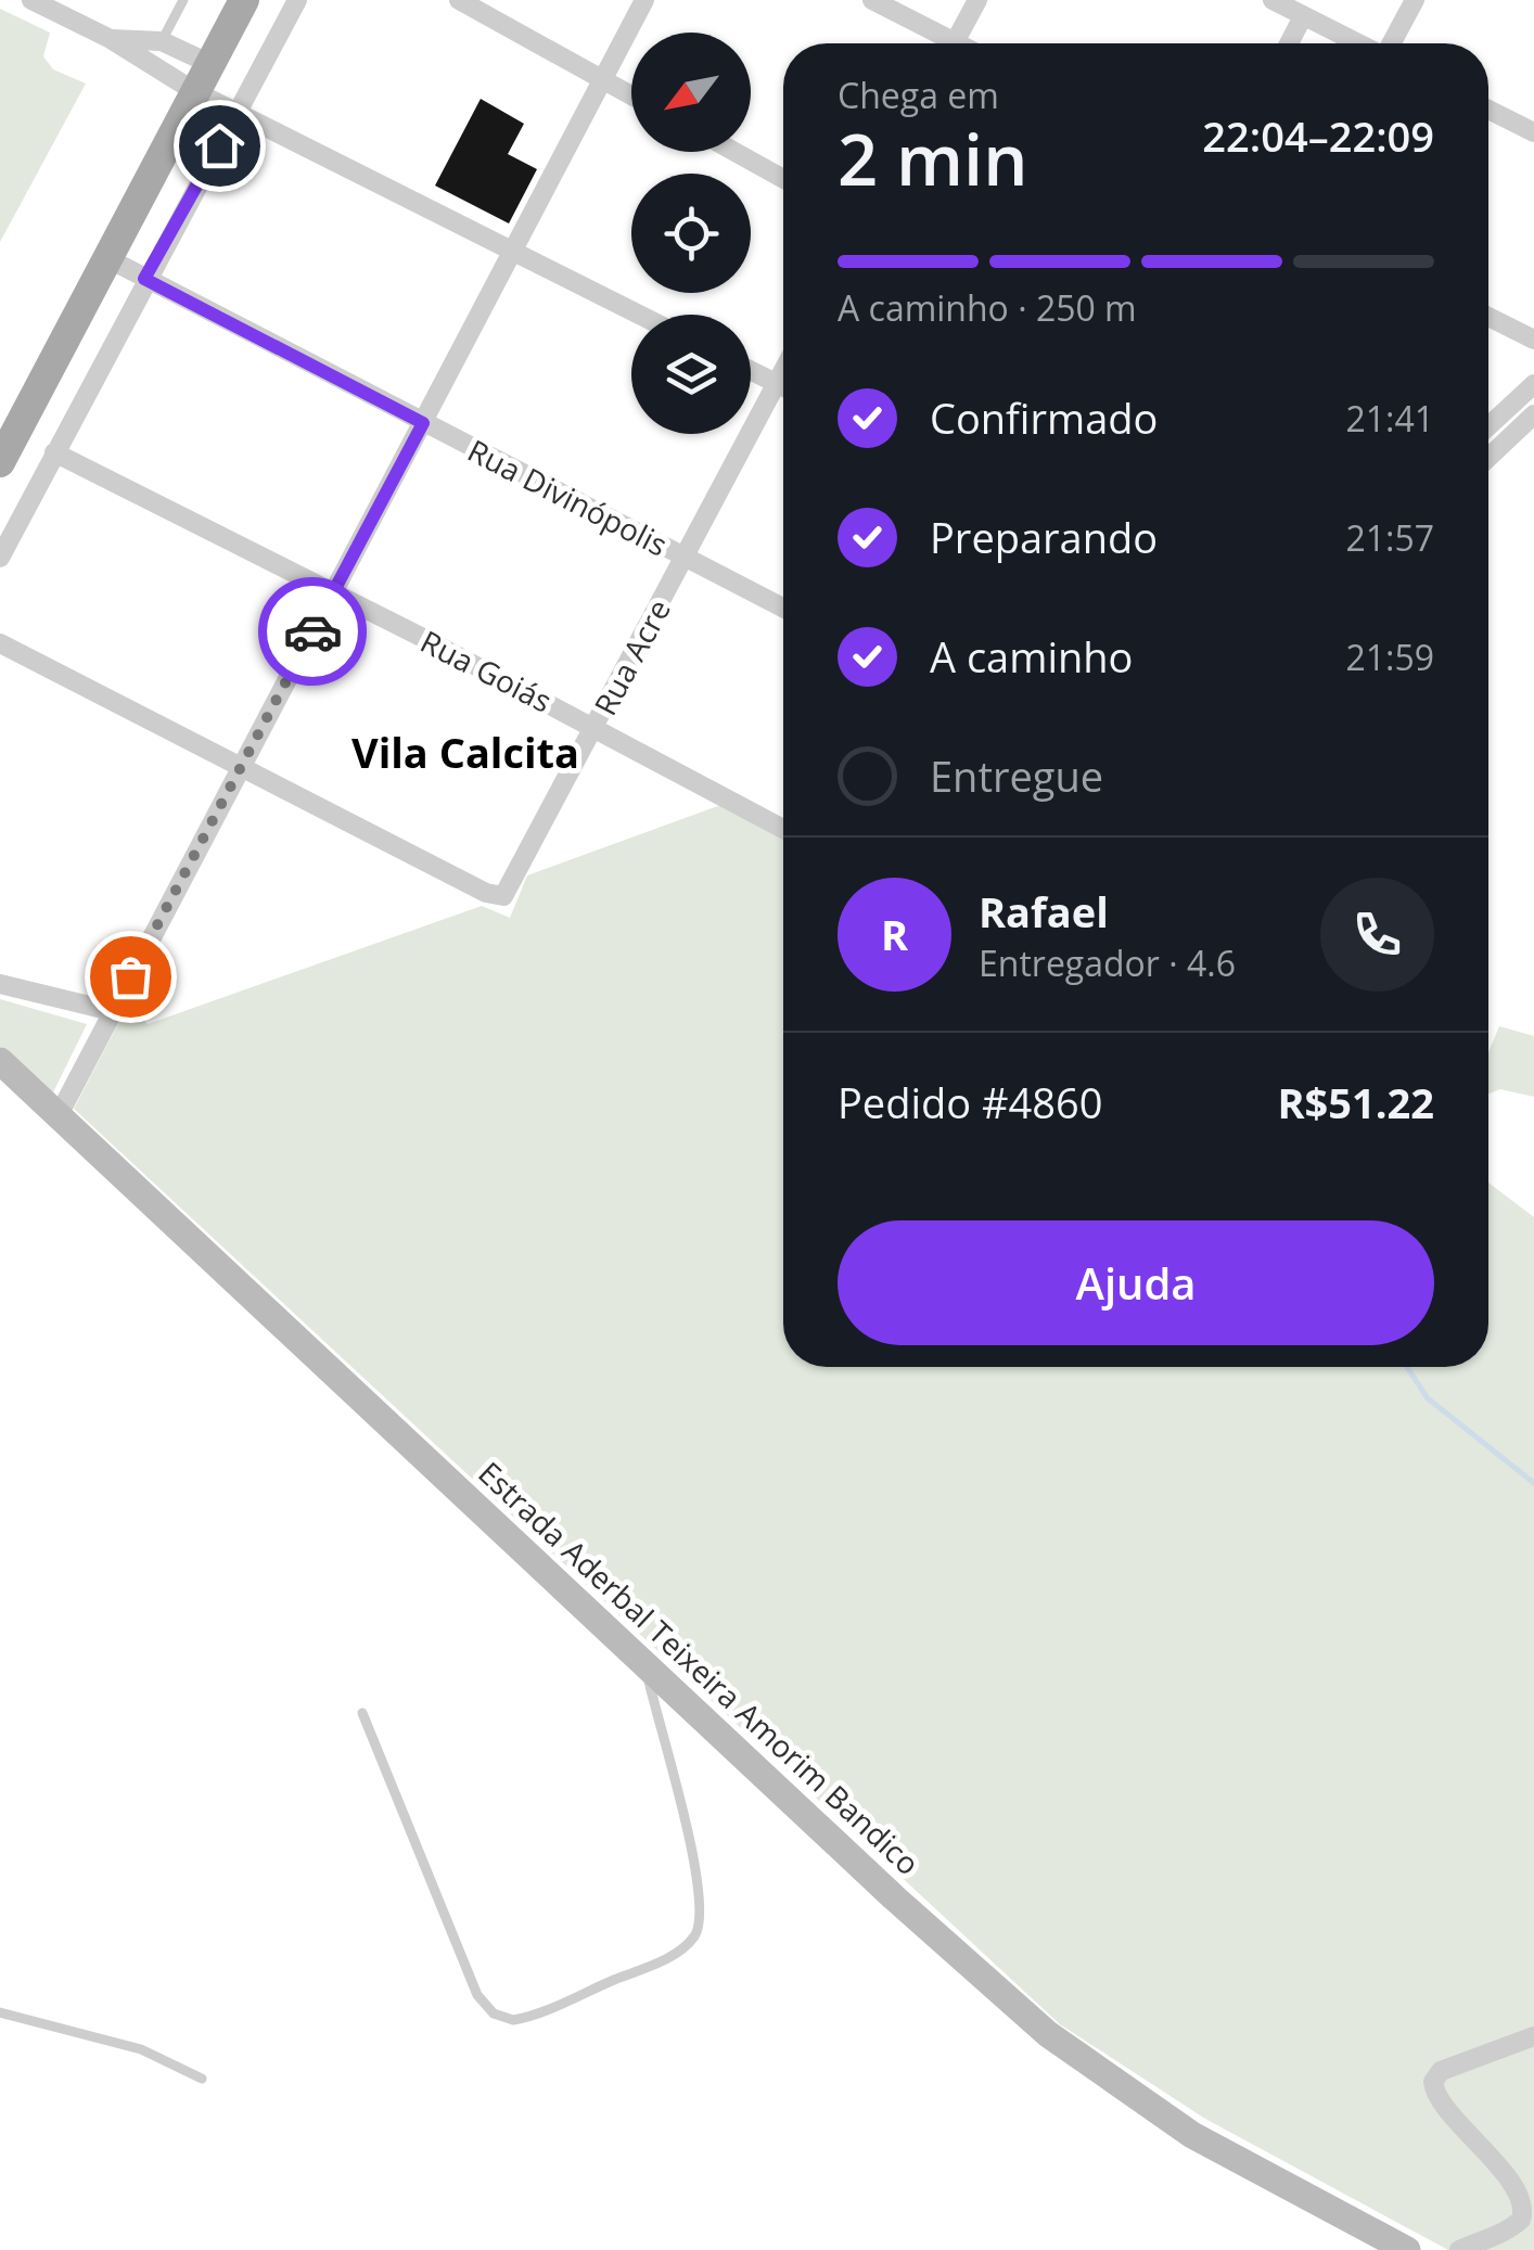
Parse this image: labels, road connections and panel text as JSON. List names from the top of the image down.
{
  "streets": {
    "main road": ["Estrada Aderbal Teixeira Amorim Bandico"],
    "street": ["Rua Divinópolis", "Rua Acre", "Rua Goiás"]
  },
  "crossings": [
    ["Rua Divinópolis", "Rua Acre"],
    ["Rua Acre", "Rua Goiás"]
  ],
  "districts": ["Vila Calcita"],
  "north": "bottom left",
  "page": {
    "heading": ["2 min", "Chega em", "22:04–22:09"],
    "panel": [
      "Rafael",
      "Entregador · 4.6",
      "Pedido #4860",
      "R$51.22"
    ],
    "bar": "A caminho · 250 m",
    "list": [
      ["Confirmado", "21:41"],
      ["Preparando", "21:57"],
      ["A caminho", "21:59"],
      "Entregue"
    ],
    "round": "R",
    "buttons": "Ajuda"
  }
}
